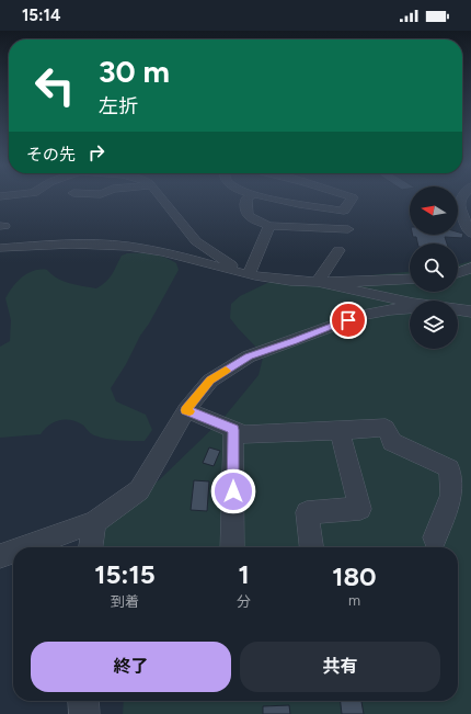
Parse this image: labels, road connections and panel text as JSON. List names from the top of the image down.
{
  "north": "left",
  "page": {
    "status": "15:14",
    "turn": ["30 m", "左折"],
    "then": "その先",
    "eta": [
      "15:15",
      "到着",
      "1",
      "分",
      "180",
      "m"
    ],
    "buttons": ["終了", "共有"]
  }
}
